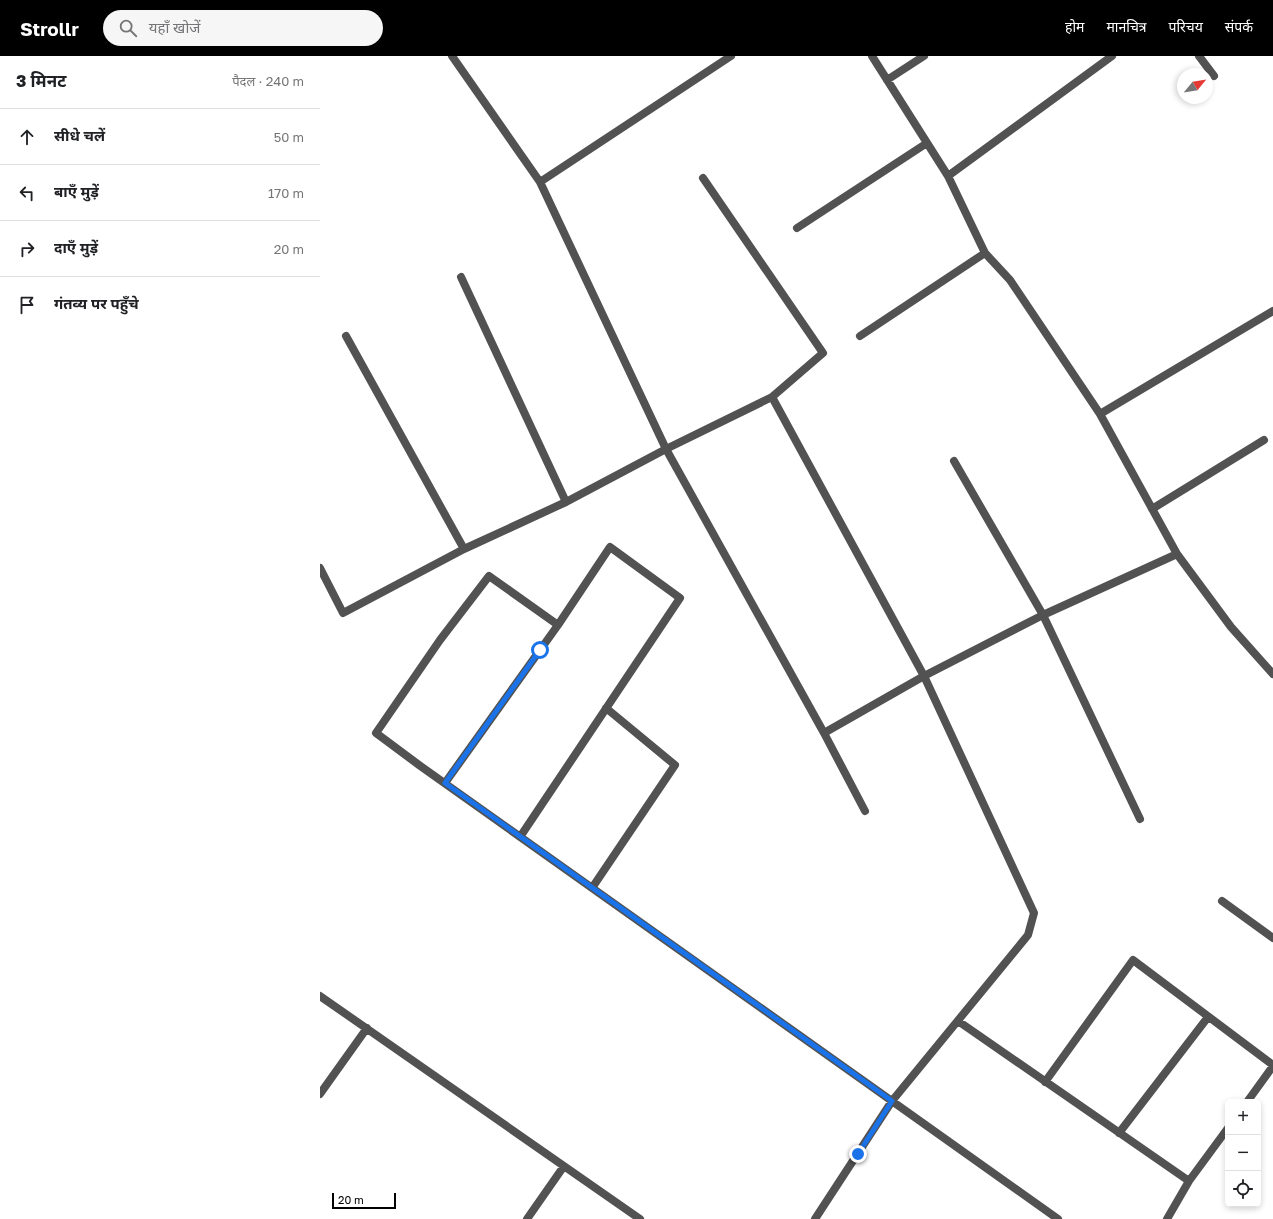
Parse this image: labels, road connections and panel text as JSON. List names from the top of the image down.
{
  "scale_bar": "20 m",
  "north": "top right",
  "page": {
    "header": "Strollr",
    "search": "यहाँ खोजें",
    "nav": [
      "होम",
      "मानचित्र",
      "परिचय",
      "संपर्क"
    ],
    "heading": ["3 मिनट", "पैदल · 240 m"],
    "list": [
      ["सीधे चलें", "50 m"],
      ["बाएँ मुड़ें", "170 m"],
      ["दाएँ मुड़ें", "20 m"],
      "गंतव्य पर पहुँचे"
    ],
    "map_buttons": ["+", "−"],
    "scale": "20 m"
  }
}
